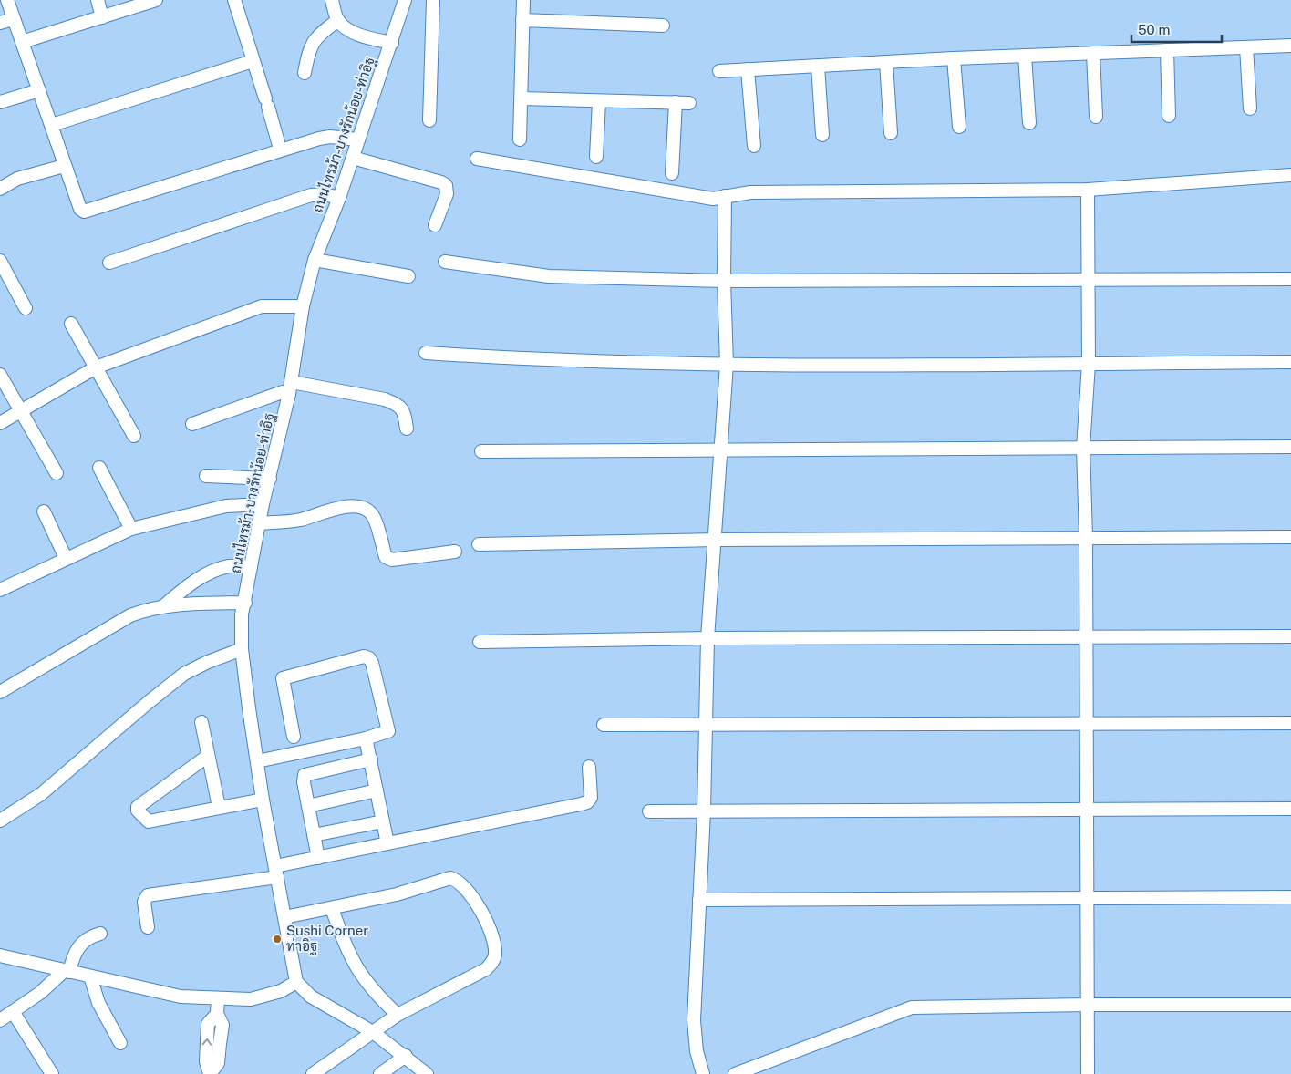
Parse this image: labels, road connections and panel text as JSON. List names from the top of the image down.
{
  "streets": {
    "street": ["ถนนไทรม้า-บางรักน้อย-ท่าอิฐ"]
  },
  "places": ["Sushi Corner ท่าอิฐ"],
  "scale_bar": "50 m"
}
